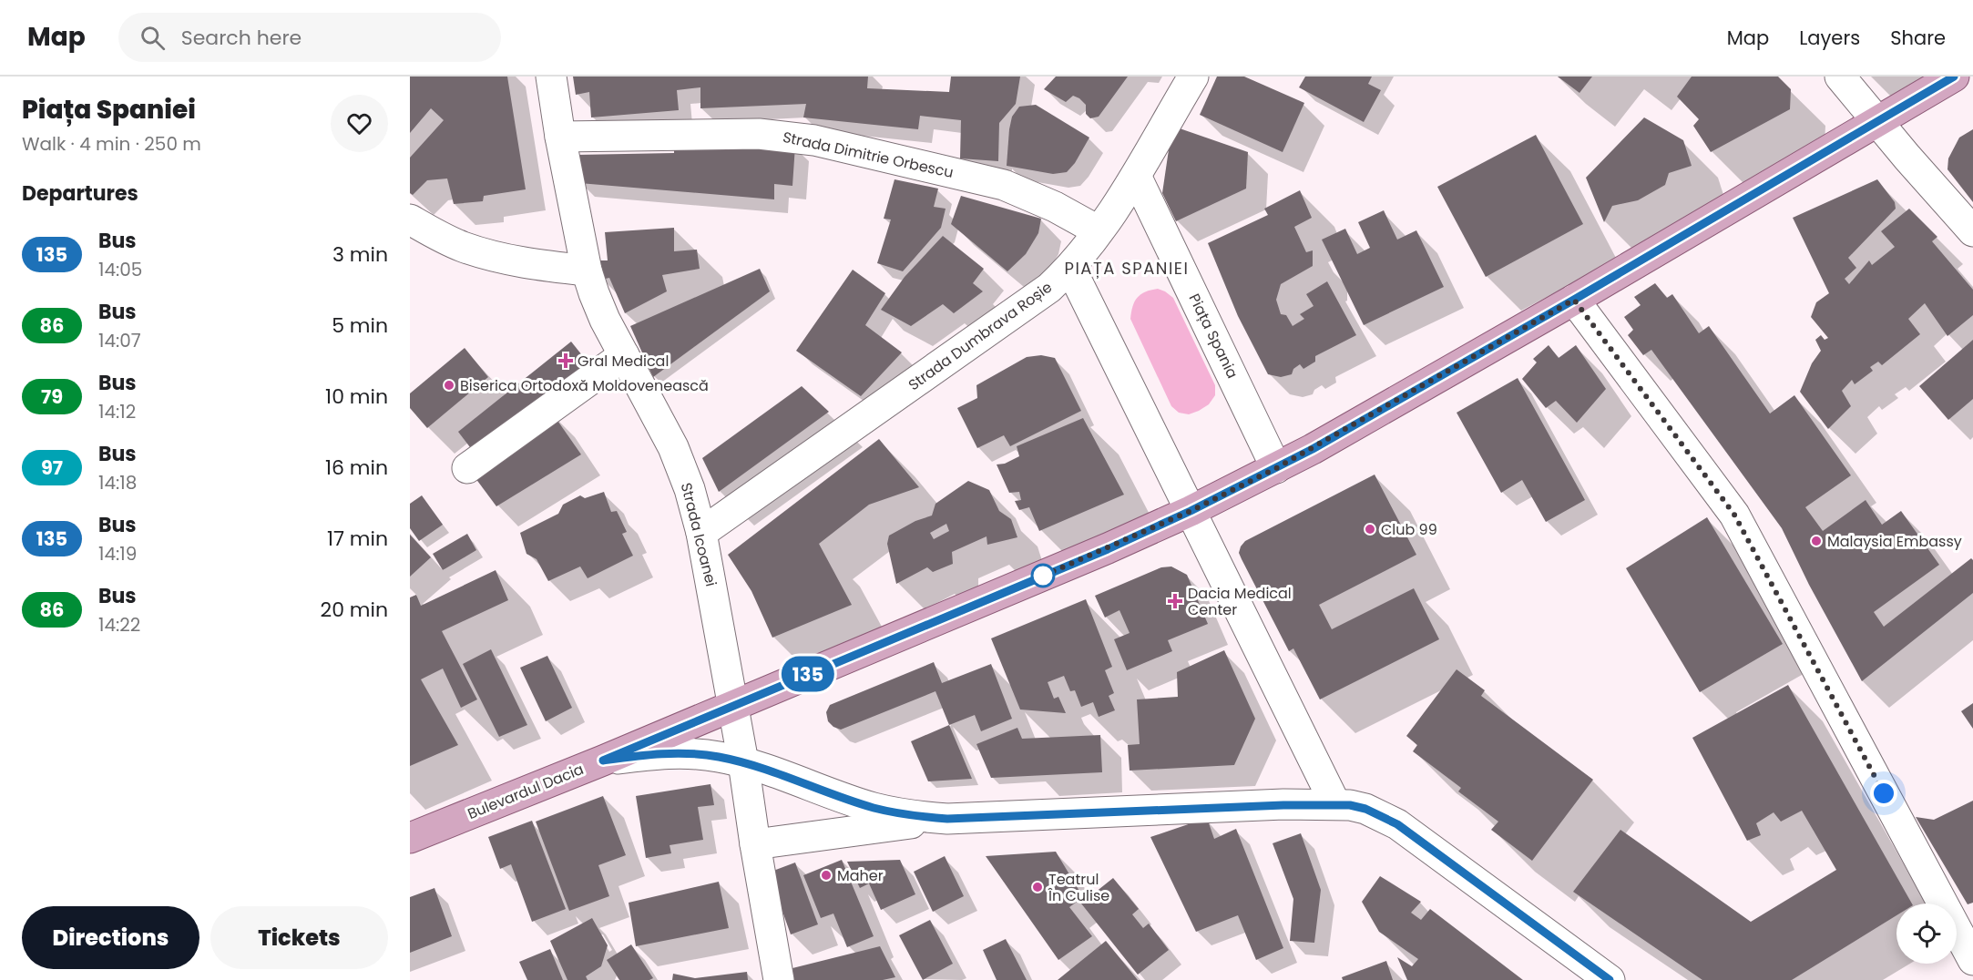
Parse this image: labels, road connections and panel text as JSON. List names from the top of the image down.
{
  "streets": {
    "main road": ["Bulevardul Dacia"],
    "street": [
      "Strada Dimitrie Orbescu",
      "Strada Dumbrava Roșie",
      "Piața Spania",
      "Strada Icoanei"
    ]
  },
  "crossings": [
    ["Strada Dimitrie Orbescu", "Strada Dumbrava Roșie"],
    ["Strada Dimitrie Orbescu", "Strada Icoanei"],
    ["Strada Dumbrava Roșie", "Piața Spania"],
    ["Strada Dumbrava Roșie", "Strada Icoanei"],
    ["Piața Spania", "Bulevardul Dacia"],
    ["Strada Icoanei", "Bulevardul Dacia"]
  ],
  "districts": ["PIAȚA SPANIEI"],
  "places": {
    "health": ["Gral Medical", "Dacia Medical Center"],
    "other": [
      "Biserica Ortodoxă Moldovenească",
      "Club 99",
      "Malaysia Embassy",
      "Maher",
      "Teatrul În Culise"
    ]
  },
  "lines": ["bus line 135"],
  "page": {
    "header": "Map",
    "search": "Search here",
    "nav": ["Map", "Layers", "Share"],
    "heading": [
      ["Piața Spaniei", "Walk · 4 min · 250 m"],
      "Departures"
    ],
    "on_map": "135",
    "list": [
      {
        "mark": "135",
        "name": "Bus",
        "note": "14:05",
        "value": "3 min"
      },
      {
        "mark": "86",
        "name": "Bus",
        "note": "14:07",
        "value": "5 min"
      },
      {
        "mark": "79",
        "name": "Bus",
        "note": "14:12",
        "value": "10 min"
      },
      {
        "mark": "97",
        "name": "Bus",
        "note": "14:18",
        "value": "16 min"
      },
      {
        "mark": "135",
        "name": "Bus",
        "note": "14:19",
        "value": "17 min"
      },
      {
        "mark": "86",
        "name": "Bus",
        "note": "14:22",
        "value": "20 min"
      }
    ],
    "buttons": ["Directions", "Tickets"]
  }
}
